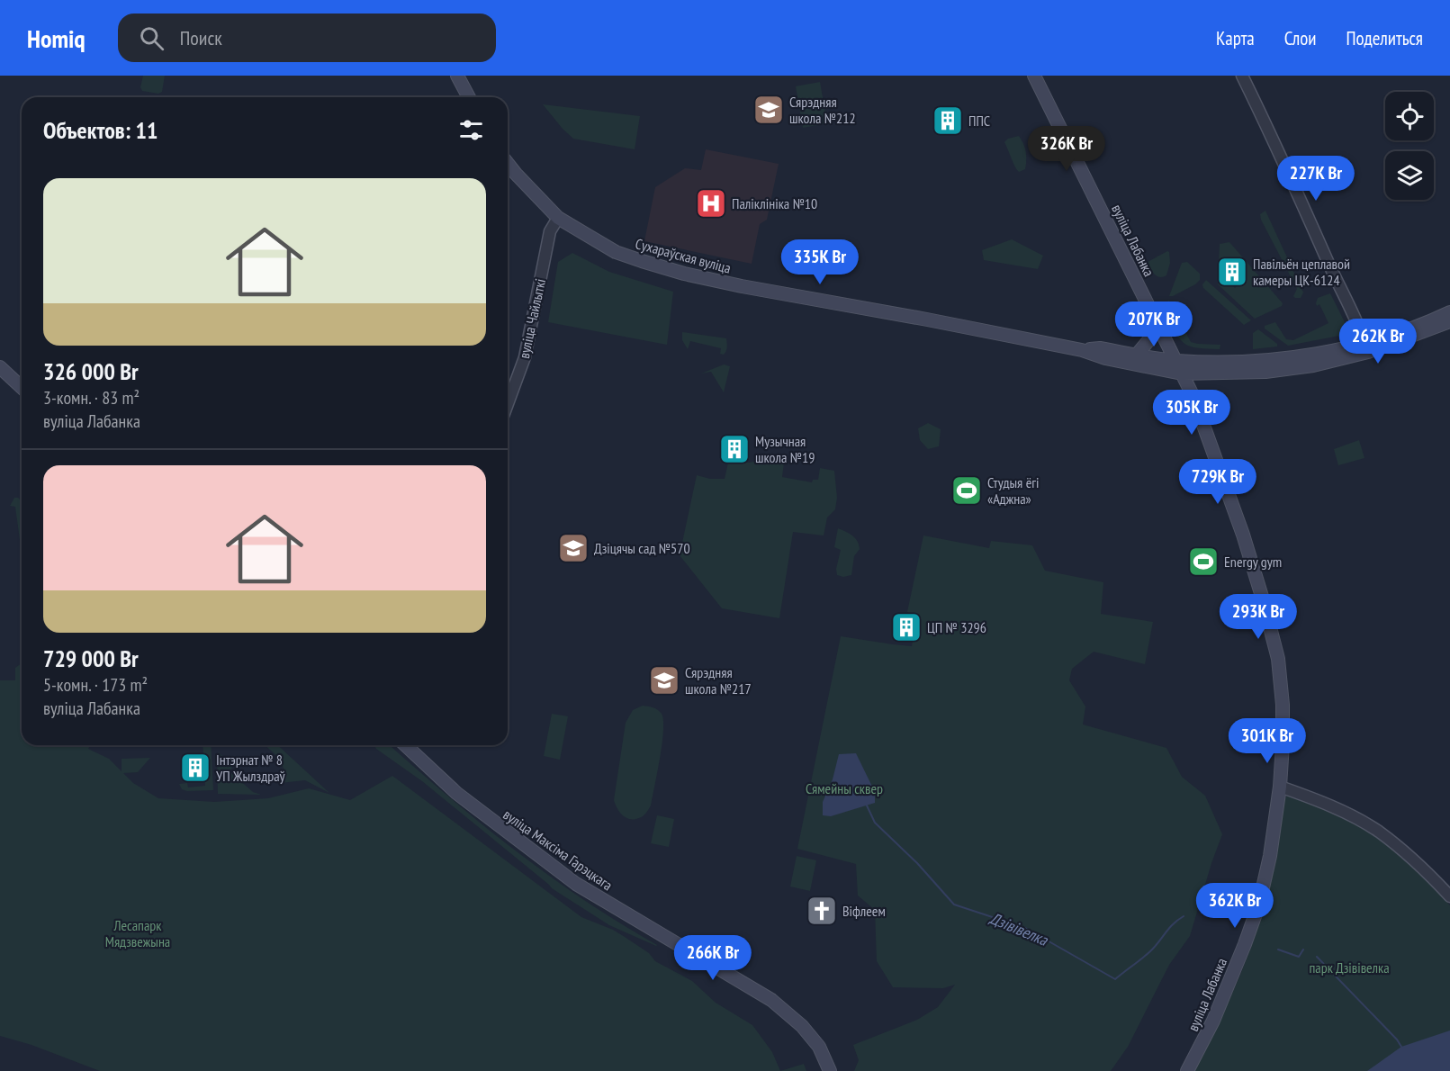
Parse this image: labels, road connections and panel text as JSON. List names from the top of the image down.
{
  "streets": {
    "main road": ["вуліца Лабанка", "Сухараўская вуліца", "вуліца Максіма Гарэцкага"],
    "street": ["вуліца Чайлыткі"]
  },
  "crossings": [
    ["вуліца Лабанка", "Сухараўская вуліца"],
    ["Сухараўская вуліца", "вуліца Чайлыткі"]
  ],
  "water": ["Дзівівелка"],
  "parks": ["Сямейны сквер", "Лесапарк Мядзвежына", "парк Дзівівелка"],
  "places": {
    "school or university": ["Сярэдняя школа №212", "Дзіцячы сад №570", "Сярэдняя школа №217"],
    "building": [
      "ППС",
      "Павільён цеплавой камеры ЦК-6124",
      "Музычная школа №19",
      "ЦП № 3296",
      "Інтэрнат № 8 УП Жылздраў"
    ],
    "hospital": ["Паліклініка №10"],
    "sports": ["Студыя ёгі «Аджна»", "Energy gym"],
    "church": ["Віфлеем"]
  },
  "page": {
    "header": "Homiq",
    "search": "Поиск",
    "nav": ["Карта", "Слои", "Поделиться"],
    "heading": "Объектов: 11",
    "price": [
      "326K Br",
      "227K Br",
      "335K Br",
      "207K Br",
      "262K Br",
      "305K Br",
      "729K Br",
      "293K Br",
      "301K Br",
      "362K Br",
      "266K Br"
    ],
    "list": [
      {
        "name": "326 000 Br",
        "note": "3-комн. · 83 m² · вуліца Лабанка"
      },
      {
        "name": "729 000 Br",
        "note": "5-комн. · 173 m² · вуліца Лабанка"
      }
    ]
  }
}
